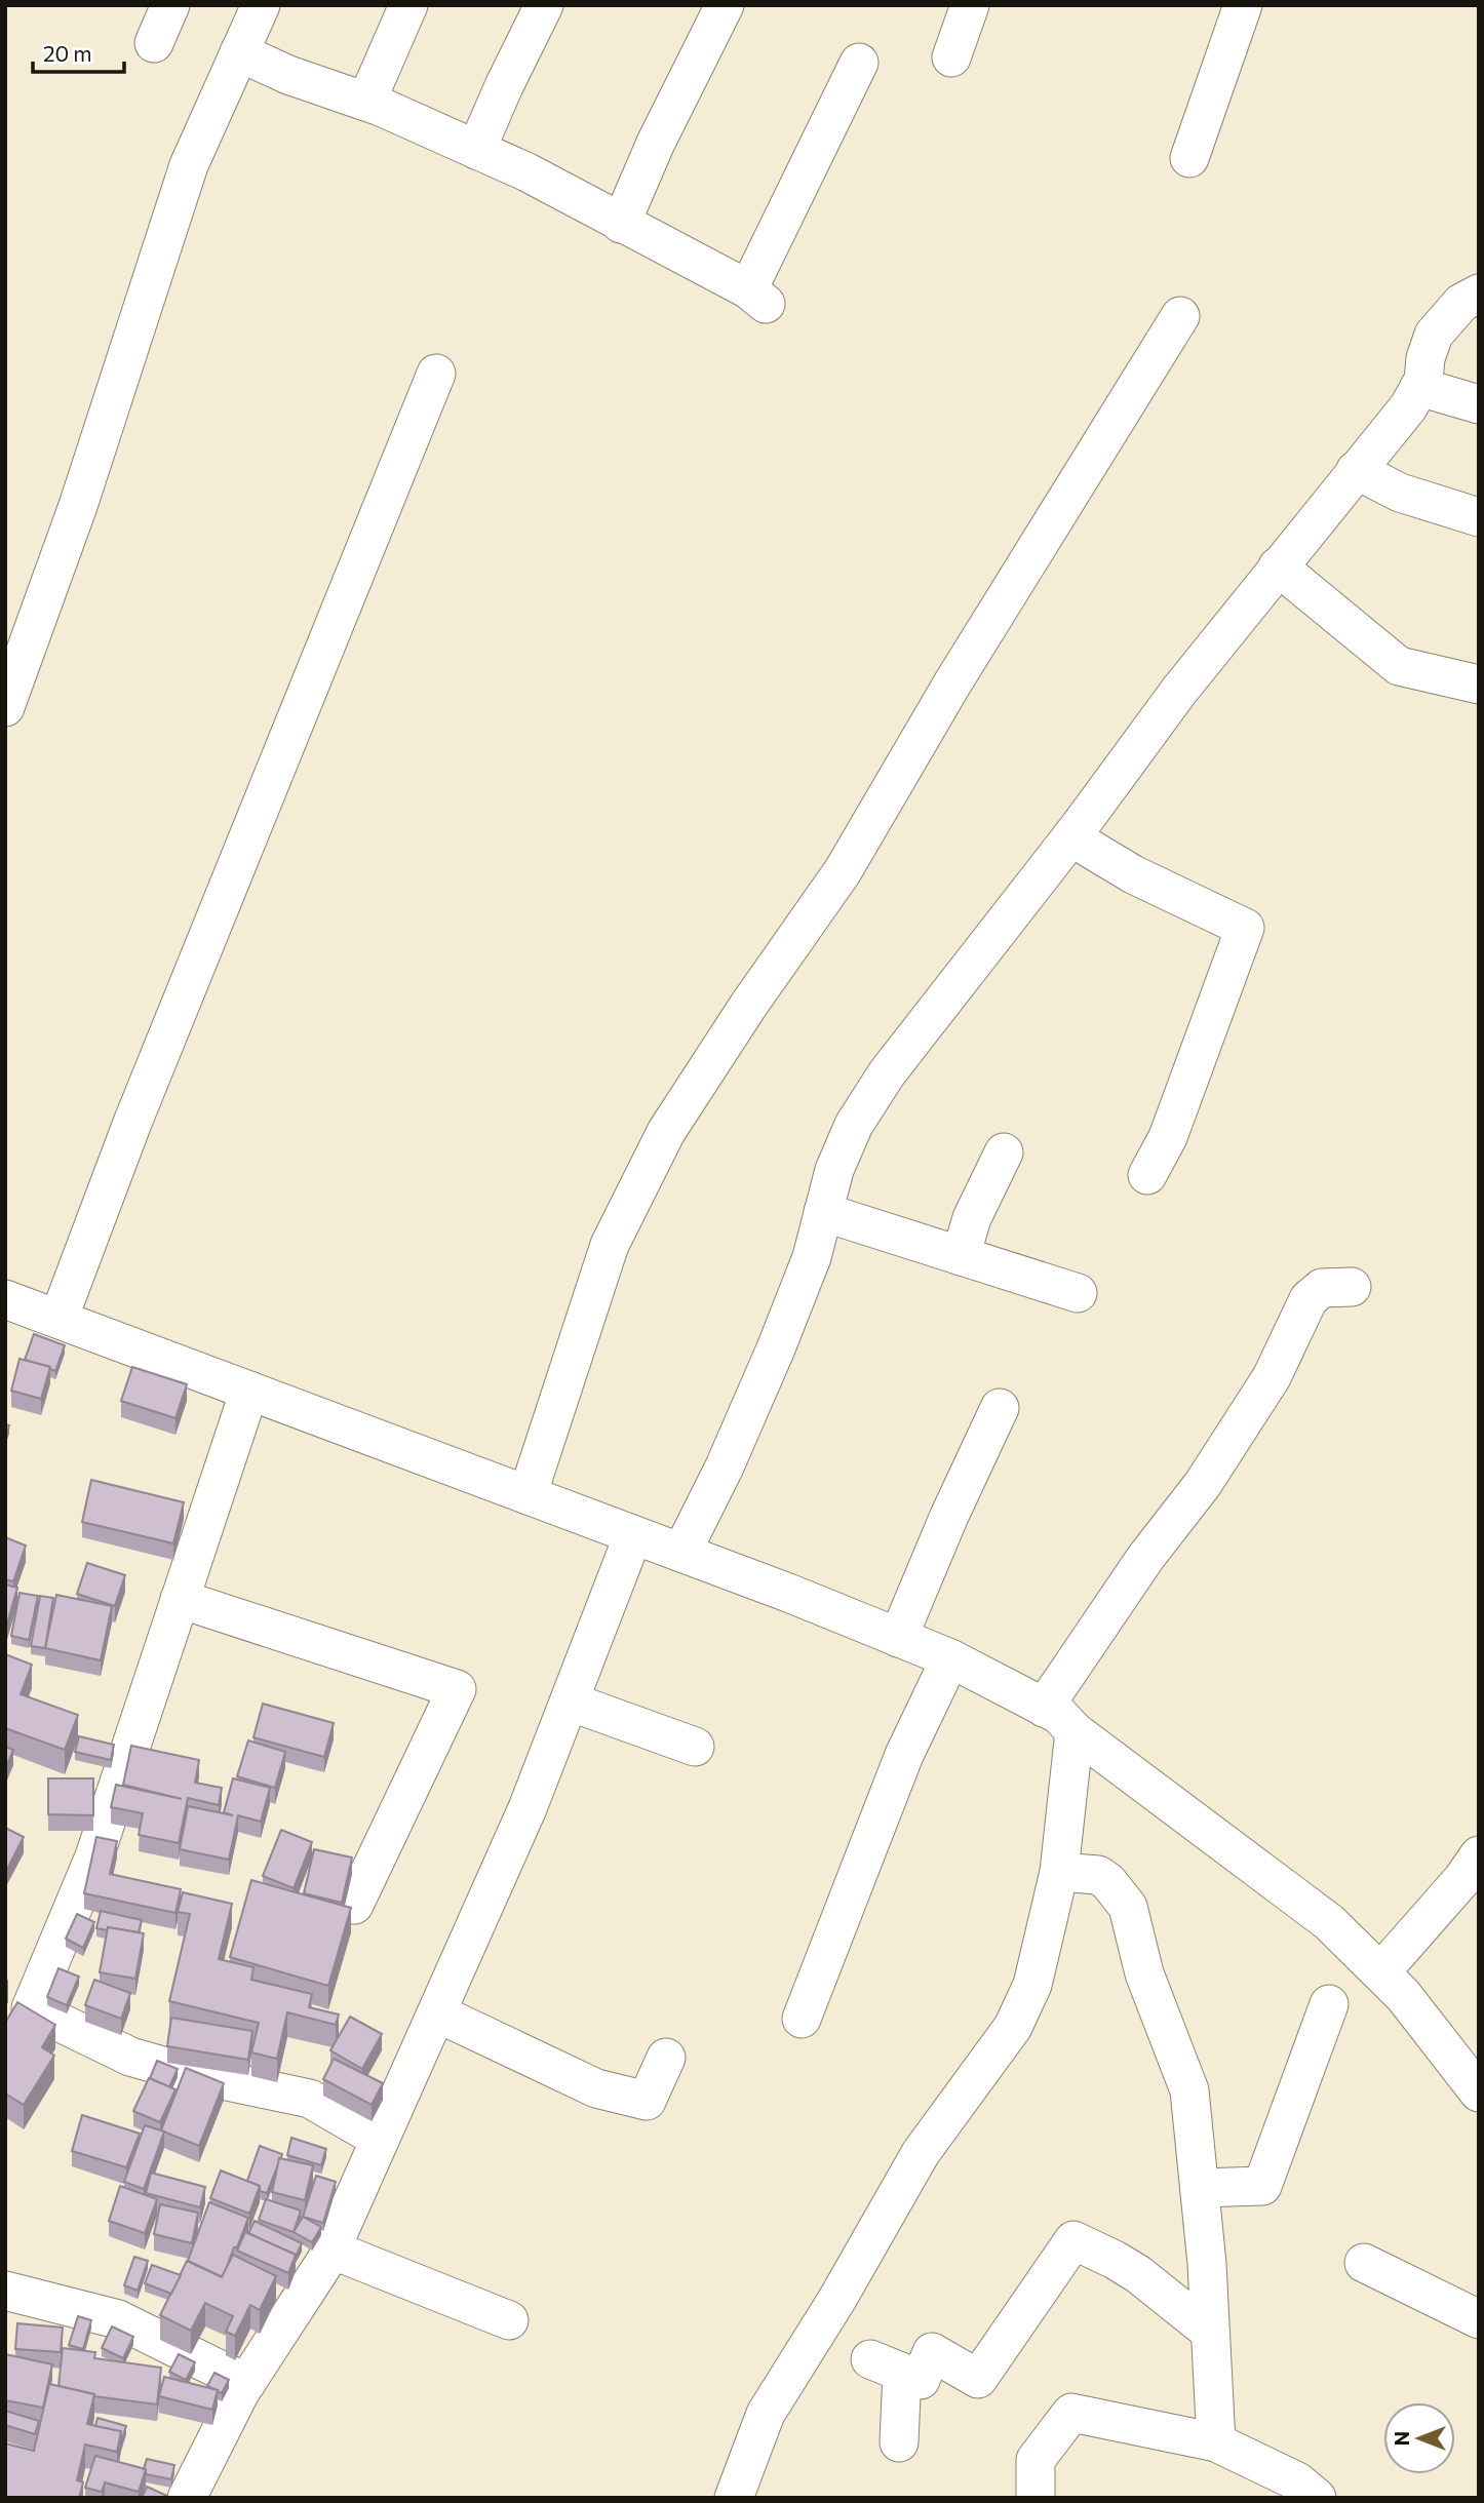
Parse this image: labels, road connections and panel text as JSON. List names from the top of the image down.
{
  "scale_bar": "20 m",
  "north": "left"
}
